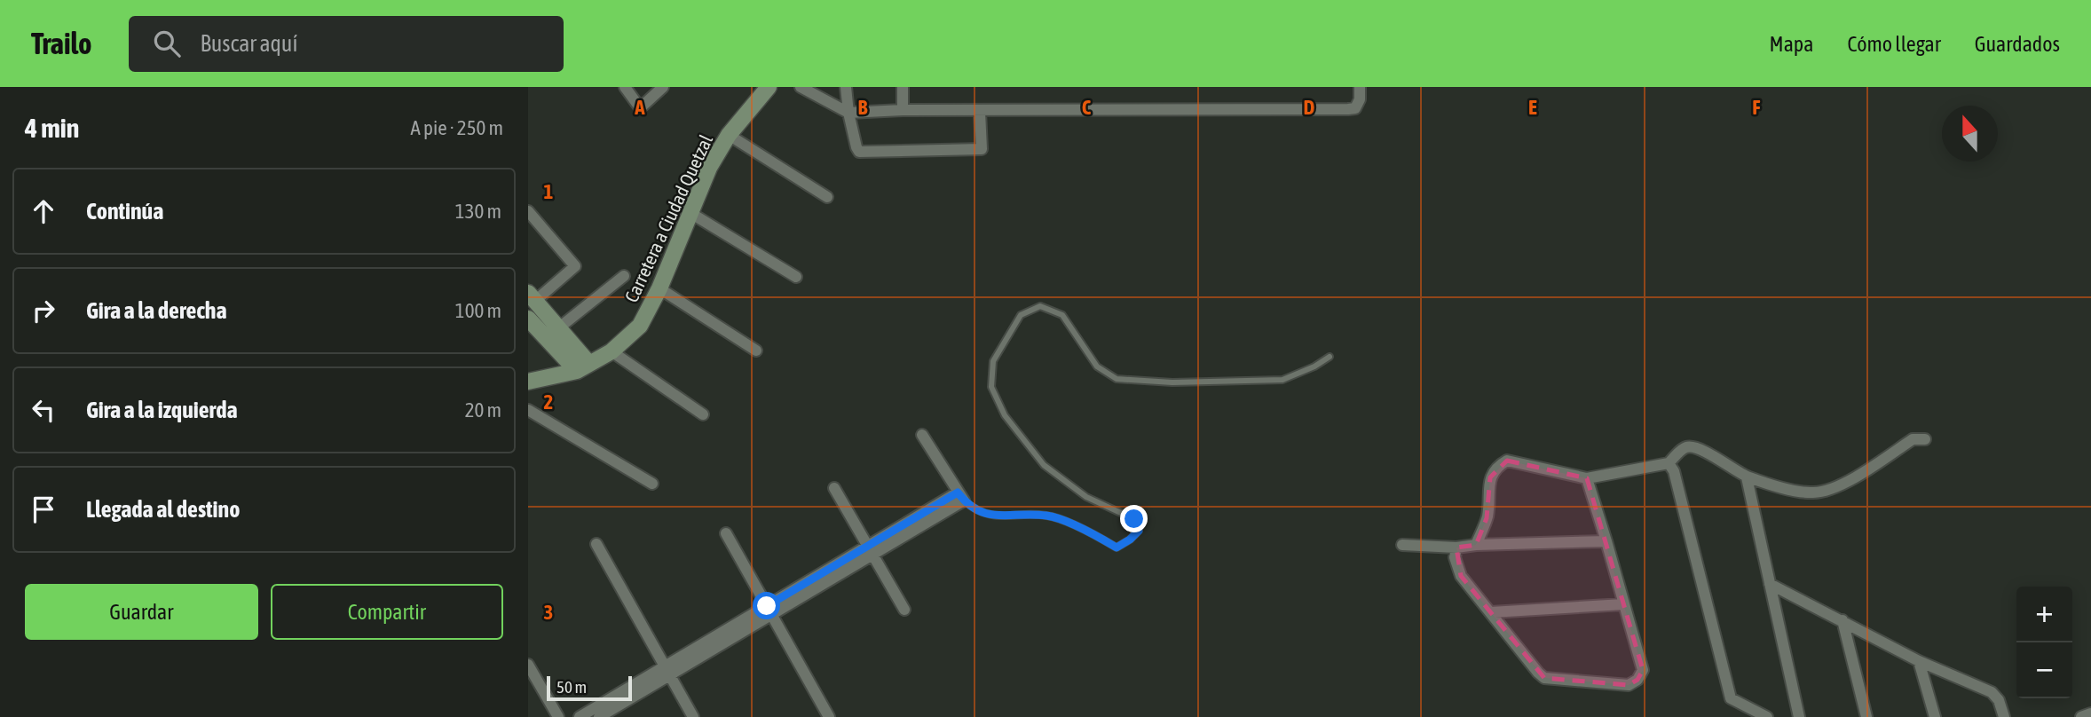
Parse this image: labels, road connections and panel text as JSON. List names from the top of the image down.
{
  "streets": {
    "main road": ["Carretera a Ciudad Quetzal"]
  },
  "scale_bar": "50 m",
  "north": "top",
  "page": {
    "header": "Trailo",
    "search": "Buscar aquí",
    "nav": ["Mapa", "Cómo llegar", "Guardados"],
    "heading": ["4 min", "A pie · 250 m"],
    "list": [
      ["Continúa", "130 m"],
      ["Gira a la derecha", "100 m"],
      ["Gira a la izquierda", "20 m"],
      "Llegada al destino"
    ],
    "buttons": ["Guardar", "Compartir"],
    "map_buttons": ["+", "−"],
    "scale": "50 m"
  },
  "grid": {
    "columns": [
      "A",
      "B",
      "C",
      "D",
      "E",
      "F"
    ],
    "rows": ["1", "2", "3"]
  }
}
